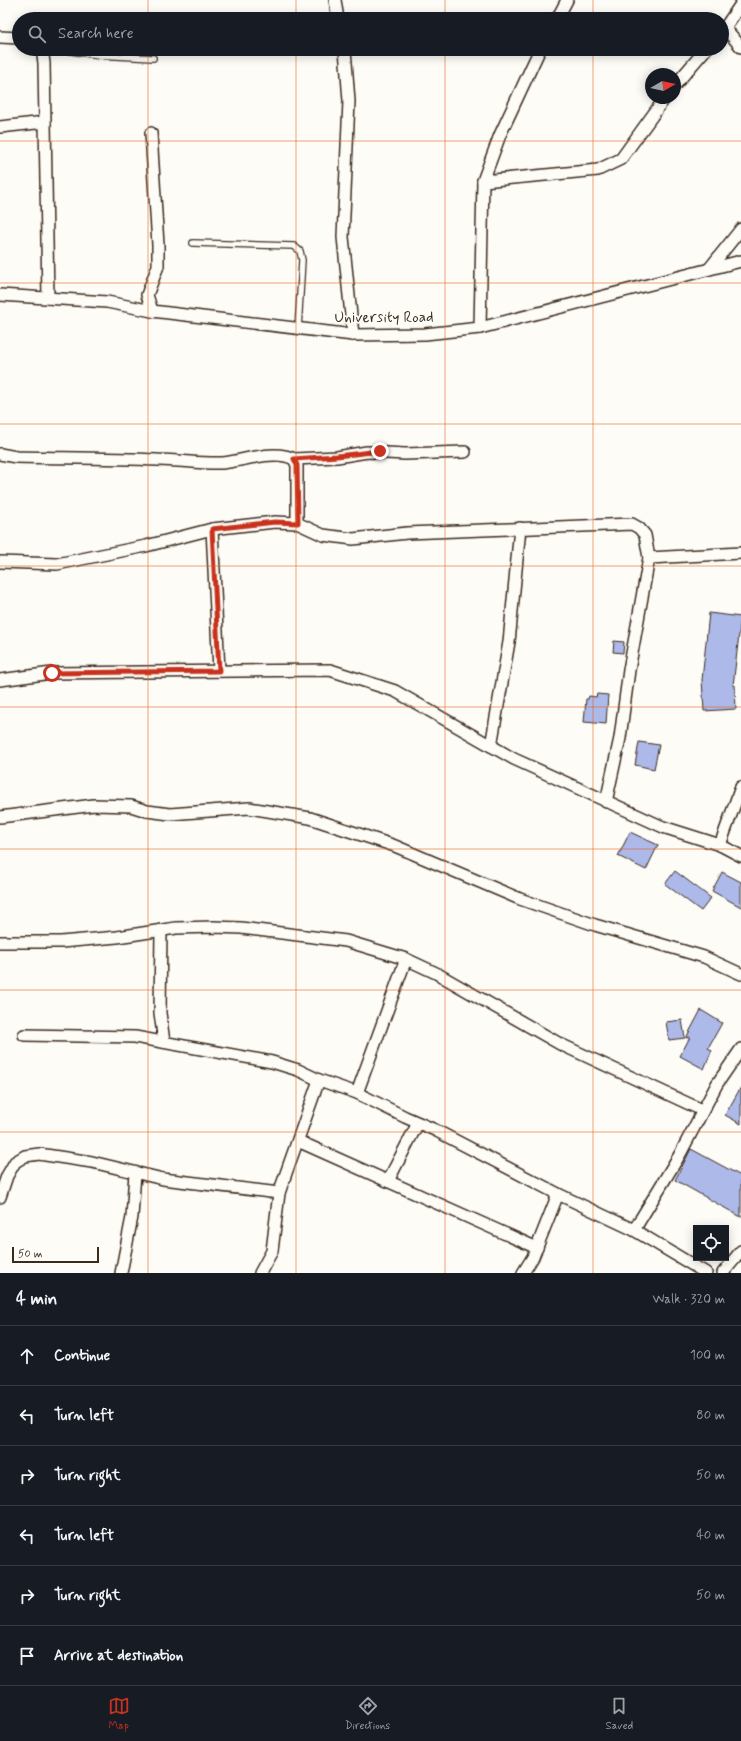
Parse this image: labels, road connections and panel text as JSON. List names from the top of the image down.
{
  "streets": {
    "street": ["University Road"]
  },
  "scale_bar": "50 m",
  "north": "right",
  "page": {
    "search": "Search here",
    "scale": "50 m",
    "heading": ["4 min", "Walk · 320 m"],
    "list": [
      ["Continue", "100 m"],
      ["Turn left", "80 m"],
      ["Turn right", "50 m"],
      ["Turn left", "40 m"],
      ["Turn right", "50 m"],
      "Arrive at destination"
    ],
    "nav": ["Map", "Directions", "Saved"]
  }
}
